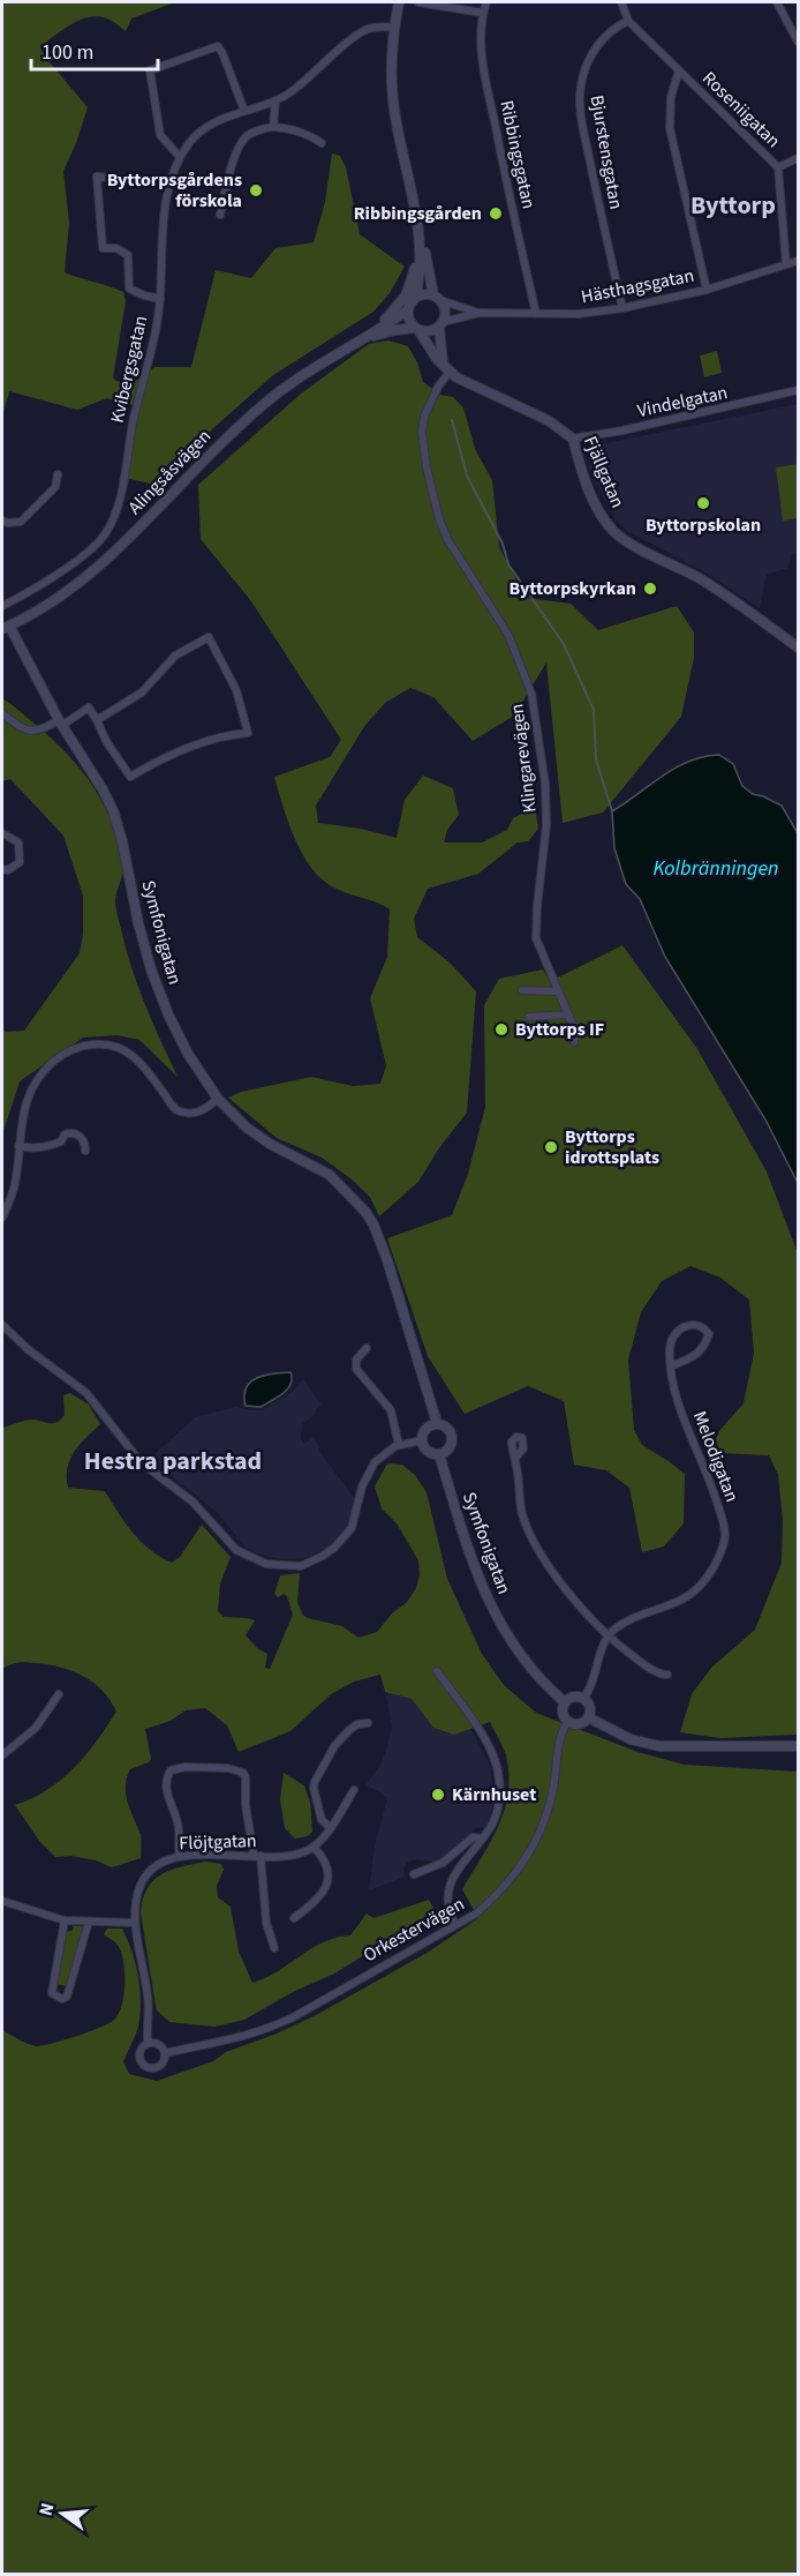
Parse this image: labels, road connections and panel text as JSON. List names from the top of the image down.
{
  "streets": {
    "street": [
      "Roseniigatan",
      "Bjurstensgatan",
      "Ribbingsgatan",
      "Hästhagsgatan",
      "Kvibergsgatan",
      "Vindelgatan",
      "Alingsåsvägen",
      "Fjällgatan",
      "Klingarevägen",
      "Symfonigatan",
      "Melodigatan",
      "Flöjtgatan",
      "Orkestervägen"
    ]
  },
  "crossings": [
    ["Roseniigatan", "Bjurstensgatan"],
    ["Roseniigatan", "Hästhagsgatan"],
    ["Bjurstensgatan", "Hästhagsgatan"],
    ["Ribbingsgatan", "Hästhagsgatan"],
    ["Hästhagsgatan", "Alingsåsvägen"],
    ["Hästhagsgatan", "Fjällgatan"],
    ["Kvibergsgatan", "Alingsåsvägen"],
    ["Vindelgatan", "Fjällgatan"],
    ["Alingsåsvägen", "Fjällgatan"],
    ["Alingsåsvägen", "Symfonigatan"],
    ["Fjällgatan", "Klingarevägen"],
    ["Symfonigatan", "Orkestervägen"],
    ["Flöjtgatan", "Orkestervägen"]
  ],
  "districts": ["Byttorp", "Hestra parkstad"],
  "water": ["Kolbränningen"],
  "places": [
    "Byttorpsgårdens förskola",
    "Ribbingsgården",
    "Byttorpskolan",
    "Byttorpskyrkan",
    "Byttorps IF",
    "Byttorps idrottsplats",
    "Kärnhuset"
  ],
  "scale_bar": "100 m",
  "north": "left"
}
